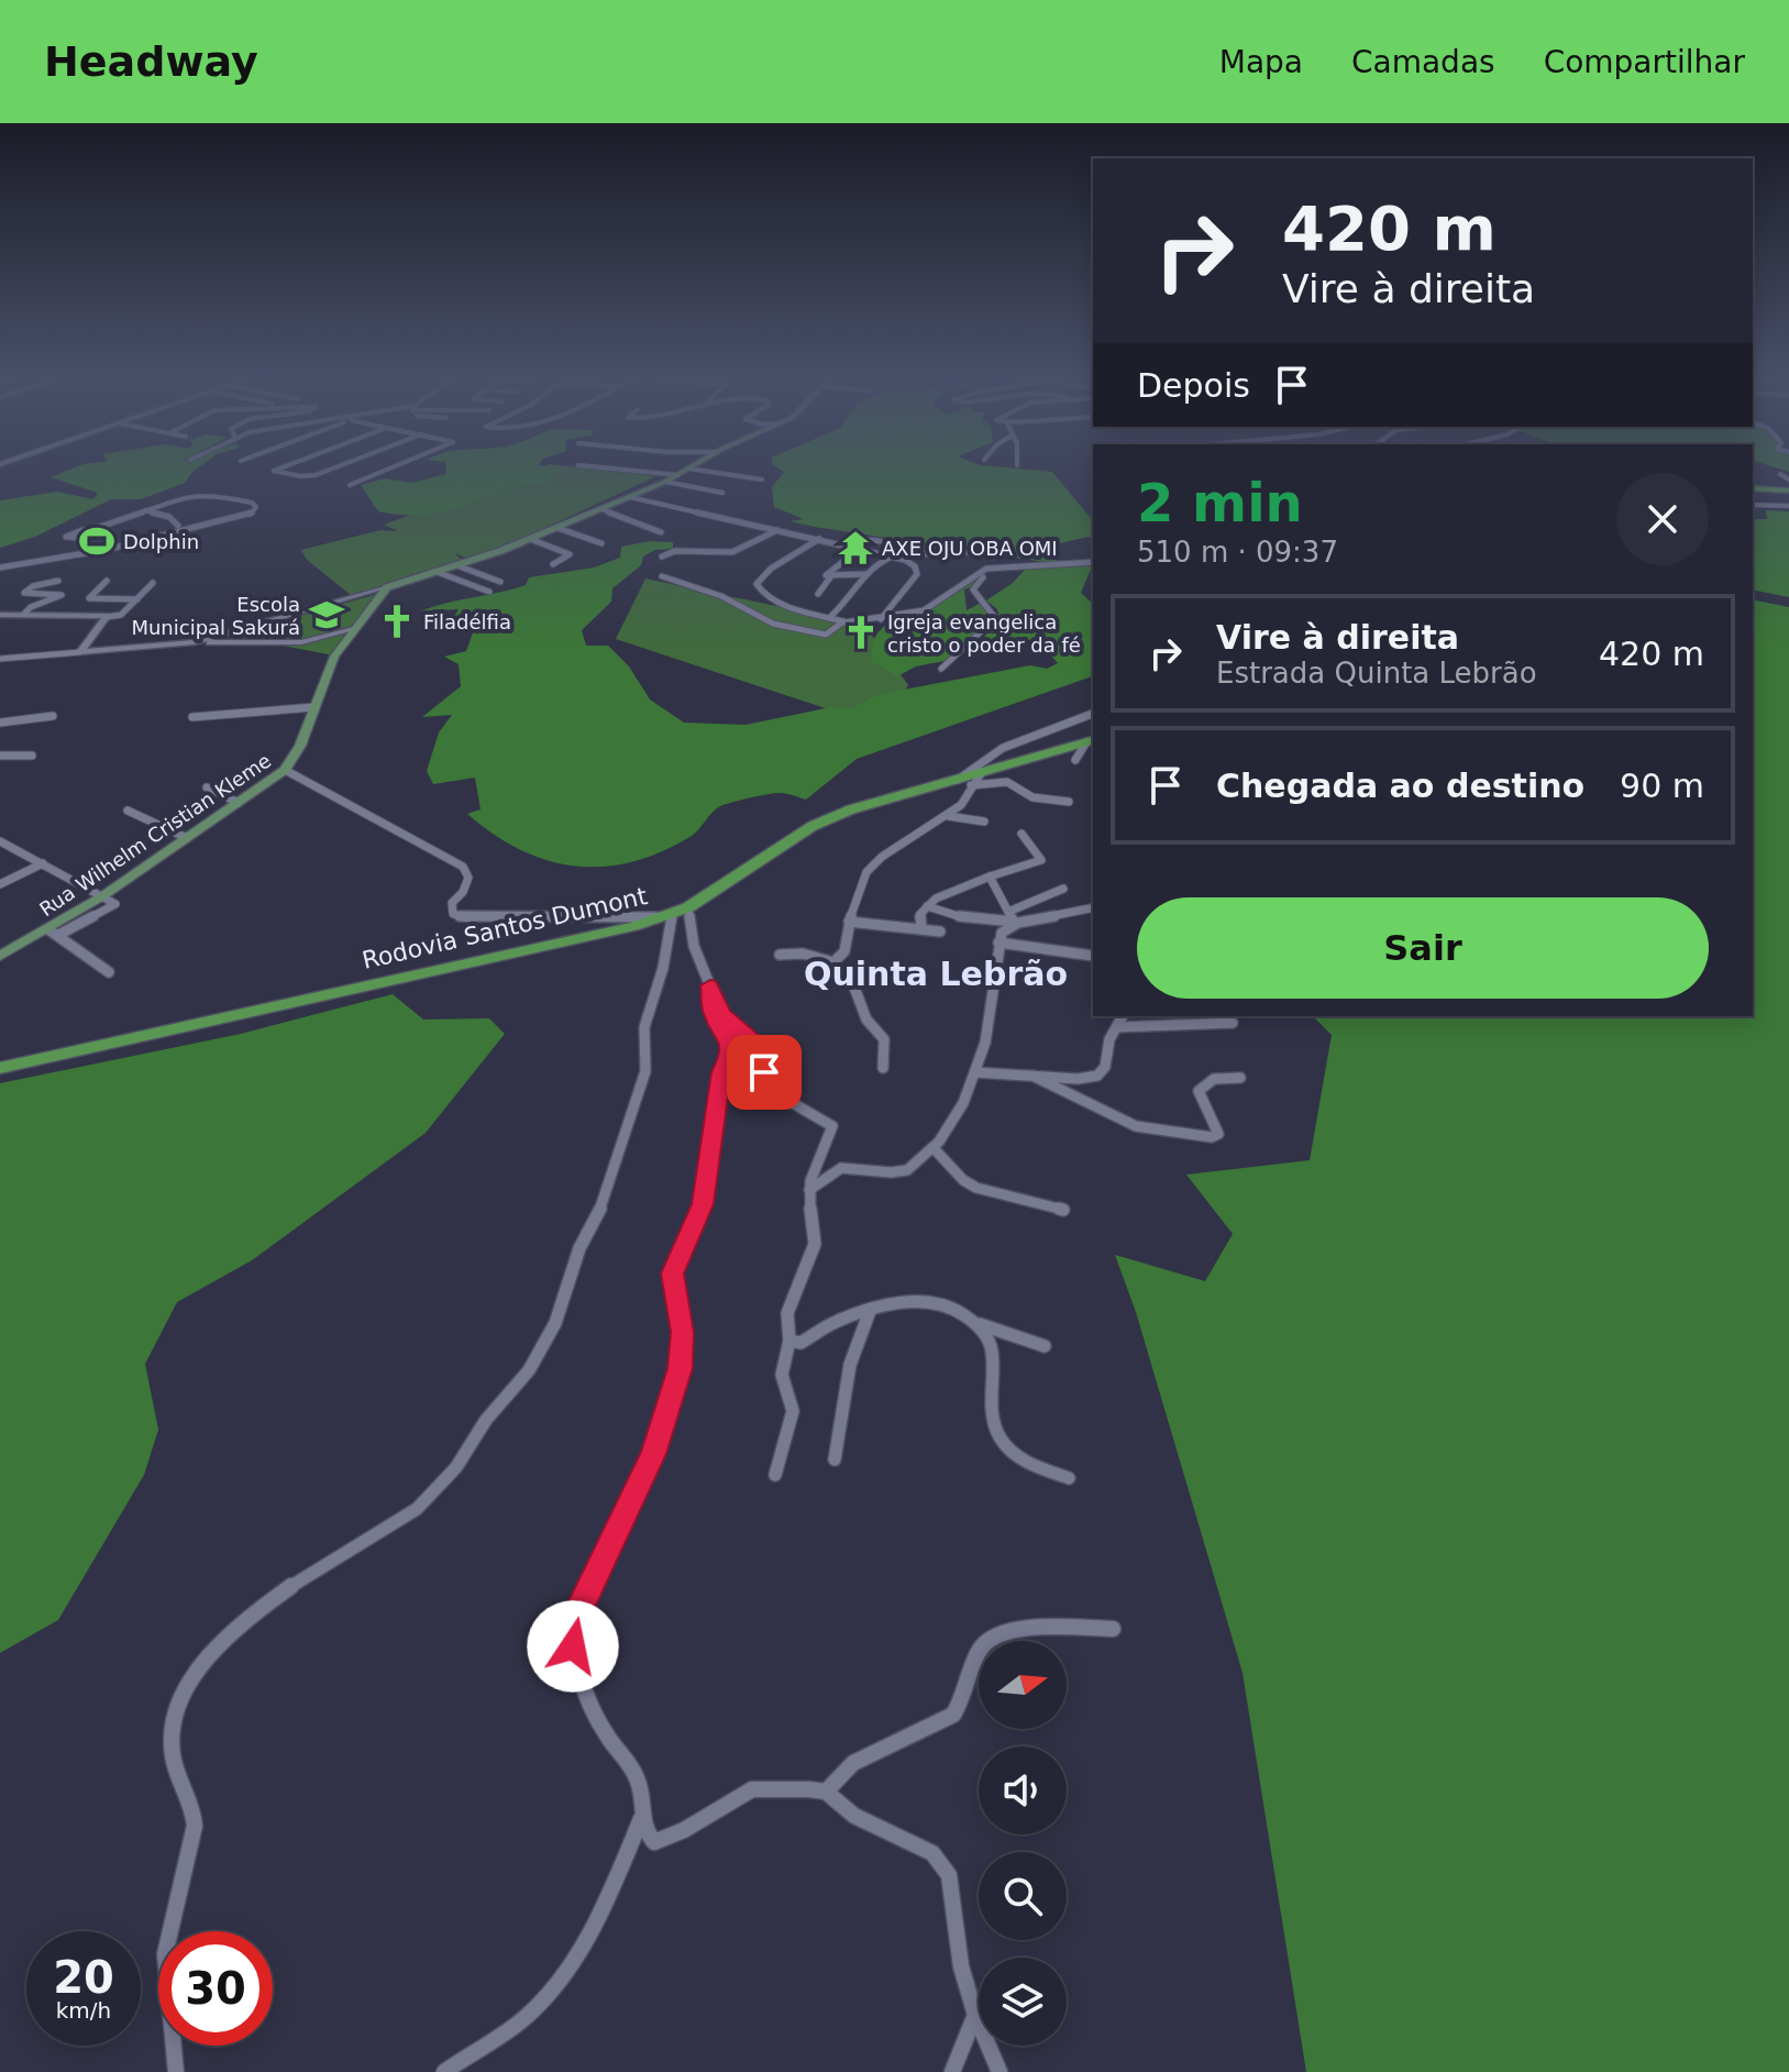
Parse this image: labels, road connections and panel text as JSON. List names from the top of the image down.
{
  "streets": {
    "highway": ["Rodovia Santos Dumont"],
    "main road": ["Rua Wilhelm Cristian Kleme"]
  },
  "districts": ["Quinta Lebrão"],
  "places": {
    "sports": ["Dolphin"],
    "temple": ["AXE OJU OBA OMI"],
    "school or university": ["Escola Municipal Sakurá"],
    "church": ["Filadélfia", "Igreja evangelica cristo o poder da fé"]
  },
  "north": "right",
  "page": {
    "header": "Headway",
    "nav": ["Mapa", "Camadas", "Compartilhar"],
    "turn": ["420 m", "Vire à direita"],
    "then": "Depois",
    "heading": ["2 min", "510 m · 09:37"],
    "list": [
      {
        "name": "Vire à direita",
        "note": "Estrada Quinta Lebrão",
        "value": "420 m"
      },
      {
        "name": "Chegada ao destino",
        "value": "90 m"
      }
    ],
    "buttons": "Sair",
    "speed": "20 km/h",
    "limit": "30"
  }
}
